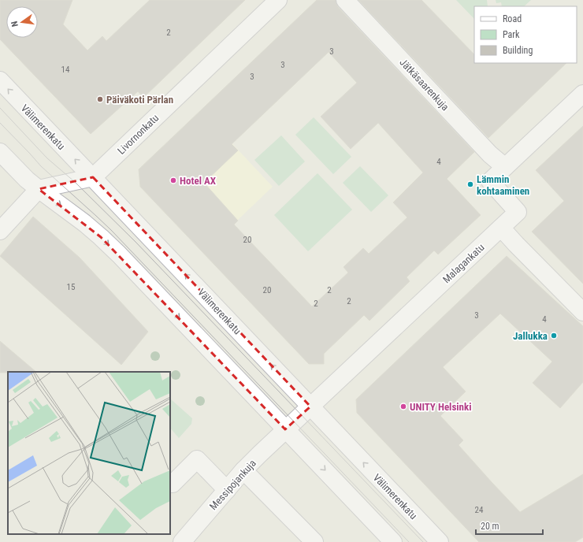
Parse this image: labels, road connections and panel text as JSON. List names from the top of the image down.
{
  "streets": {
    "street": [
      "Jätkäsaarenkuja",
      "Välimerenkatu",
      "Livornonkatu",
      "Malagankatu",
      "Messipojankuja"
    ]
  },
  "crossings": [
    ["Jätkäsaarenkuja", "Malagankatu"],
    ["Välimerenkatu", "Livornonkatu"],
    ["Välimerenkatu", "Malagankatu"],
    ["Malagankatu", "Messipojankuja"]
  ],
  "places": [
    "Päiväkoti Pärlan",
    "Hotel AX",
    "Lämmin kohtaaminen",
    "Jallukka",
    "UNITY Helsinki"
  ],
  "house_numbers": [
    "2",
    "3",
    "3",
    "14",
    "3",
    "4",
    "20",
    "15",
    "20",
    "2",
    "2",
    "2",
    "3",
    "4",
    "24"
  ],
  "legend": ["Road", "Park", "Building"],
  "scale_bar": "20 m",
  "north": "left"
}
